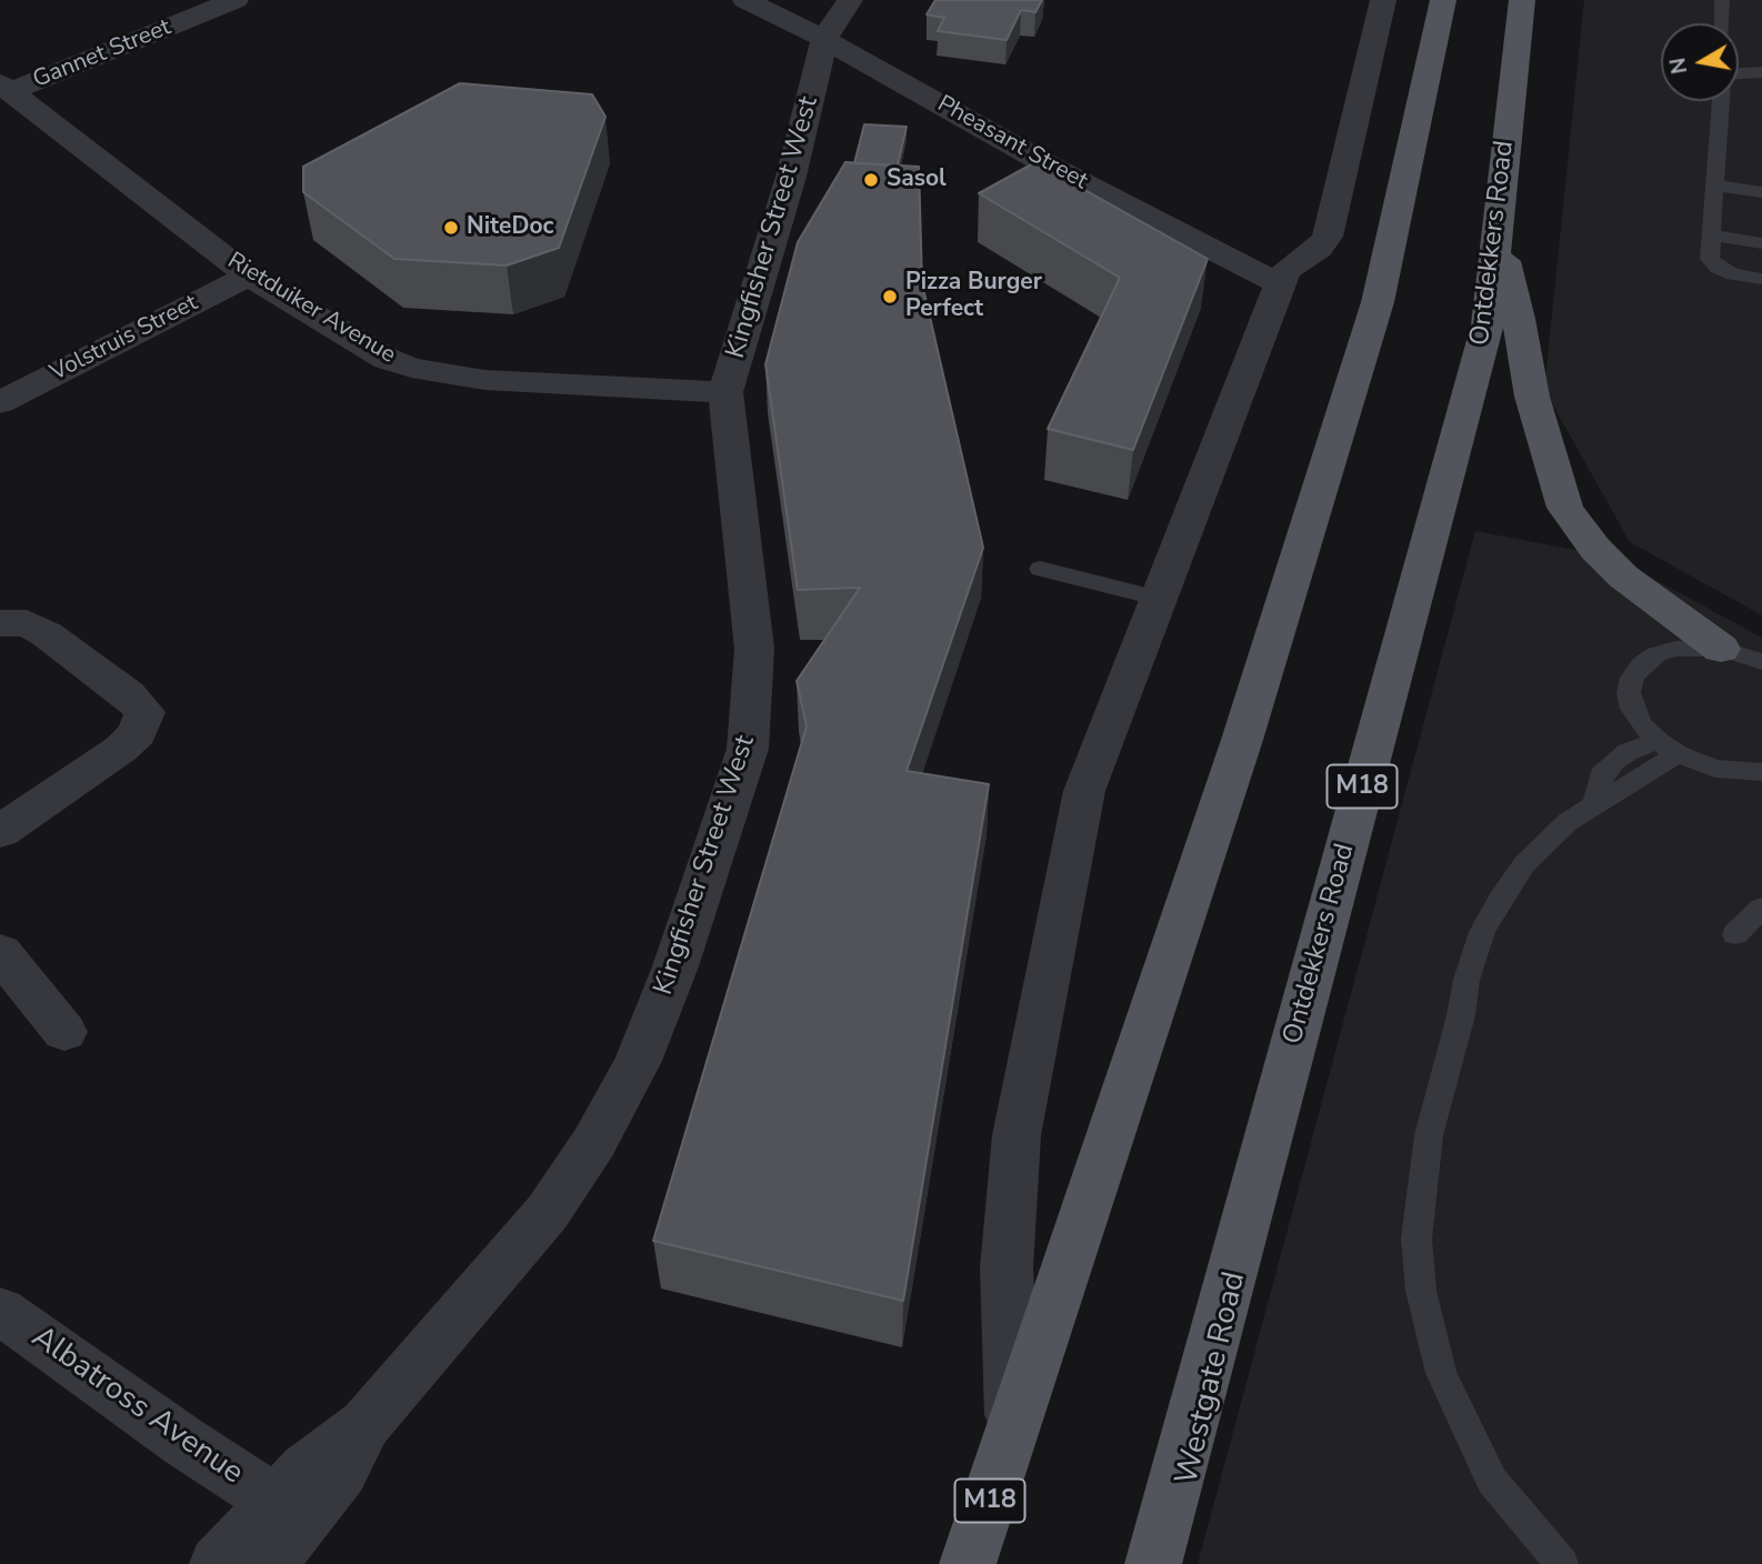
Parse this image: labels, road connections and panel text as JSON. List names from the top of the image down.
{
  "streets": {
    "main road": ["Ontdekkers Road", "M18"],
    "street": [
      "Gannet Street",
      "Pheasant Street",
      "Kingfisher Street West",
      "Rietduiker Avenue",
      "Volstruis Street",
      "Albatross Avenue"
    ],
    "lane": ["Westgate Road"]
  },
  "crossings": [
    ["Gannet Street", "Rietduiker Avenue"],
    ["Pheasant Street", "Kingfisher Street West"],
    ["Kingfisher Street West", "Rietduiker Avenue"],
    ["Kingfisher Street West", "Albatross Avenue"],
    ["Ontdekkers Road", "Westgate Road"],
    ["Rietduiker Avenue", "Volstruis Street"]
  ],
  "places": ["Sasol", "NiteDoc", "Pizza Burger Perfect"],
  "north": "left"
}
